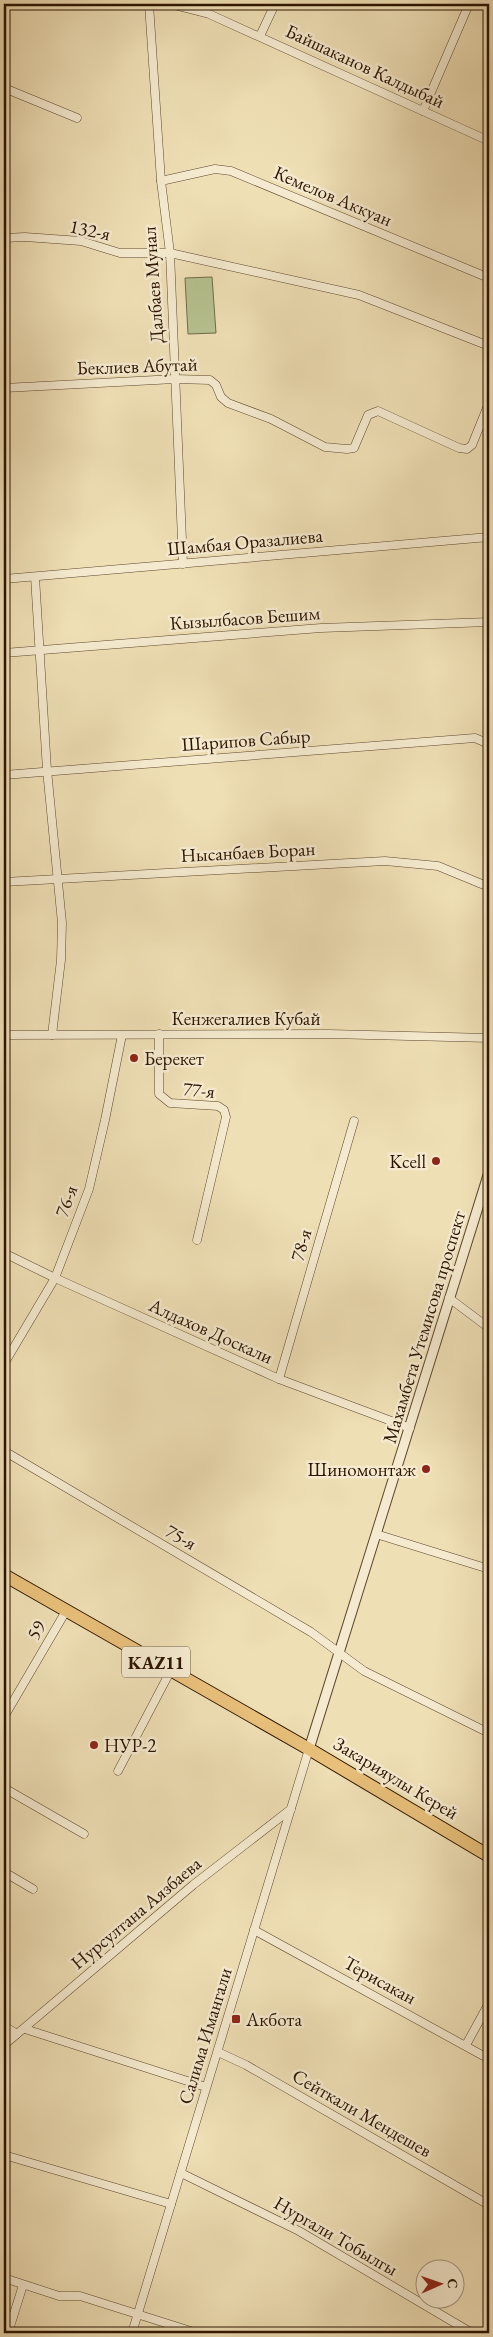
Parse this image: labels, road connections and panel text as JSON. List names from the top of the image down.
{
  "streets": {
    "highway": ["KAZ11", "Закарияулы Керей"],
    "street": [
      "Байшаканов Калдыбай",
      "Кемелов Аккуан",
      "132-я",
      "Далбаев Мунал",
      "Беклиев Абутай",
      "Шамбая Оразалиева",
      "Кызылбасов Бешим",
      "Шарипов Сабыр",
      "Нысанбаев Боран",
      "Кенжегалиев Кубай",
      "77-я",
      "76-я",
      "78-я",
      "Махамбета Утемисова проспект",
      "Алдахов Доскали",
      "75-я",
      "59",
      "Нурсултана Аязбаева",
      "Терисакан",
      "Салима Имангали",
      "Сейткали Мендешев",
      "Нургали Тобылгы"
    ]
  },
  "crossings": [
    ["Кемелов Аккуан", "Далбаев Мунал"],
    ["132-я", "Далбаев Мунал"],
    ["Далбаев Мунал", "Беклиев Абутай"],
    ["Далбаев Мунал", "Шамбая Оразалиева"],
    ["Кенжегалиев Кубай", "77-я"],
    ["Кенжегалиев Кубай", "76-я"],
    ["76-я", "Алдахов Доскали"],
    ["78-я", "Алдахов Доскали"],
    ["Махамбета Утемисова проспект", "Алдахов Доскали"],
    ["Махамбета Утемисова проспект", "75-я"],
    ["Махамбета Утемисова проспект", "KAZ11"],
    ["Махамбета Утемисова проспект", "Закарияулы Керей"],
    ["Махамбета Утемисова проспект", "Салима Имангали"],
    ["59", "KAZ11"],
    ["KAZ11", "Закарияулы Керей"],
    ["KAZ11", "Салима Имангали"],
    ["Закарияулы Керей", "Салима Имангали"],
    ["Нурсултана Аязбаева", "Салима Имангали"],
    ["Терисакан", "Салима Имангали"],
    ["Салима Имангали", "Сейткали Мендешев"],
    ["Салима Имангали", "Нургали Тобылгы"]
  ],
  "places": {
    "other": [
      "Берекет",
      "Kcell",
      "Шиномонтаж",
      "НУР-2"
    ],
    "transit": ["Акбота"]
  },
  "north": "right"
}
